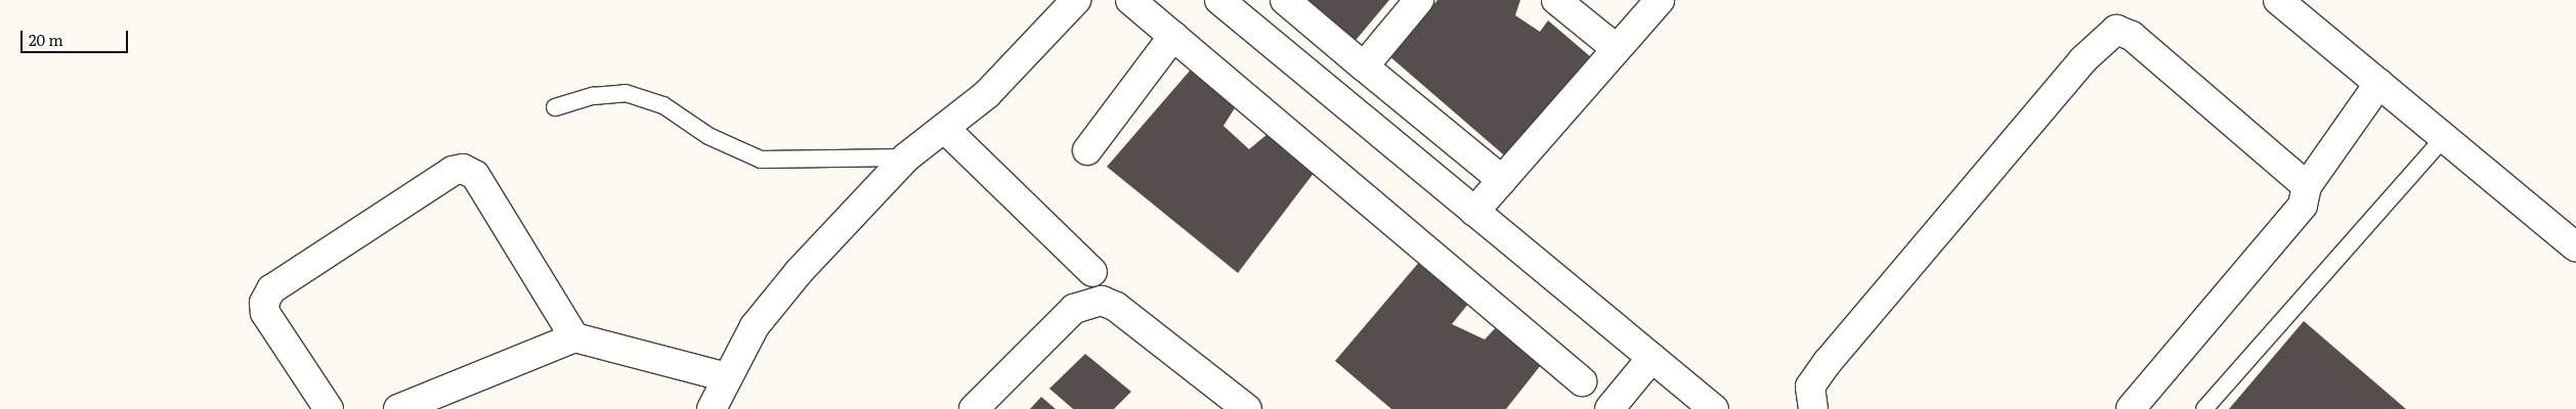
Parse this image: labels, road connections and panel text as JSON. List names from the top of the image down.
{
  "scale_bar": "20 m"
}
